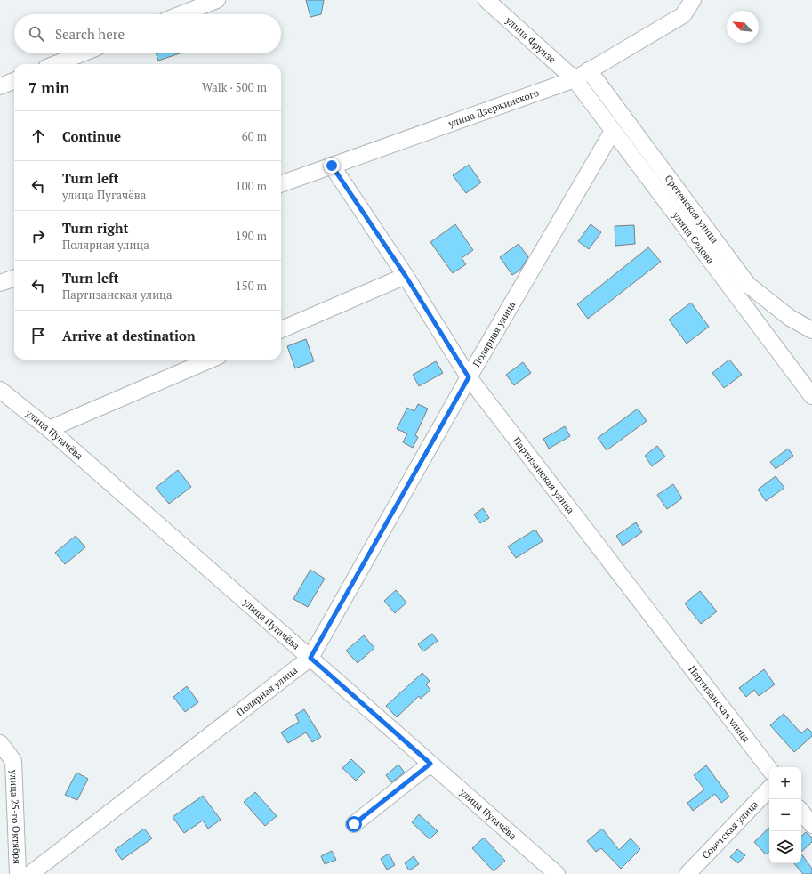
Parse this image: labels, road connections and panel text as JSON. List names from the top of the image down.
{
  "streets": {
    "street": [
      "улица Фрунзе",
      "улица Дзержинского",
      "Сретенская улица",
      "улица Седова",
      "Полярная улица",
      "улица Пугачёва",
      "Партизанская улица",
      "улица 25-го Октября",
      "Советская улица"
    ]
  },
  "crossings": [
    ["улица Фрунзе", "улица Дзержинского"],
    ["улица Фрунзе", "улица Седова"],
    ["улица Дзержинского", "Сретенская улица"],
    ["улица Дзержинского", "улица Седова"],
    ["улица Дзержинского", "Партизанская улица"],
    ["улица Седова", "Полярная улица"],
    ["Полярная улица", "улица Пугачёва"],
    ["Полярная улица", "Партизанская улица"]
  ],
  "north": "top left",
  "page": {
    "search": "Search here",
    "heading": ["7 min", "Walk · 500 m"],
    "list": [
      ["Continue", "60 m"],
      ["Turn left", "улица Пугачёва", "100 m"],
      ["Turn right", "Полярная улица", "190 m"],
      ["Turn left", "Партизанская улица", "150 m"],
      "Arrive at destination"
    ],
    "map_buttons": ["+", "−"]
  }
}
